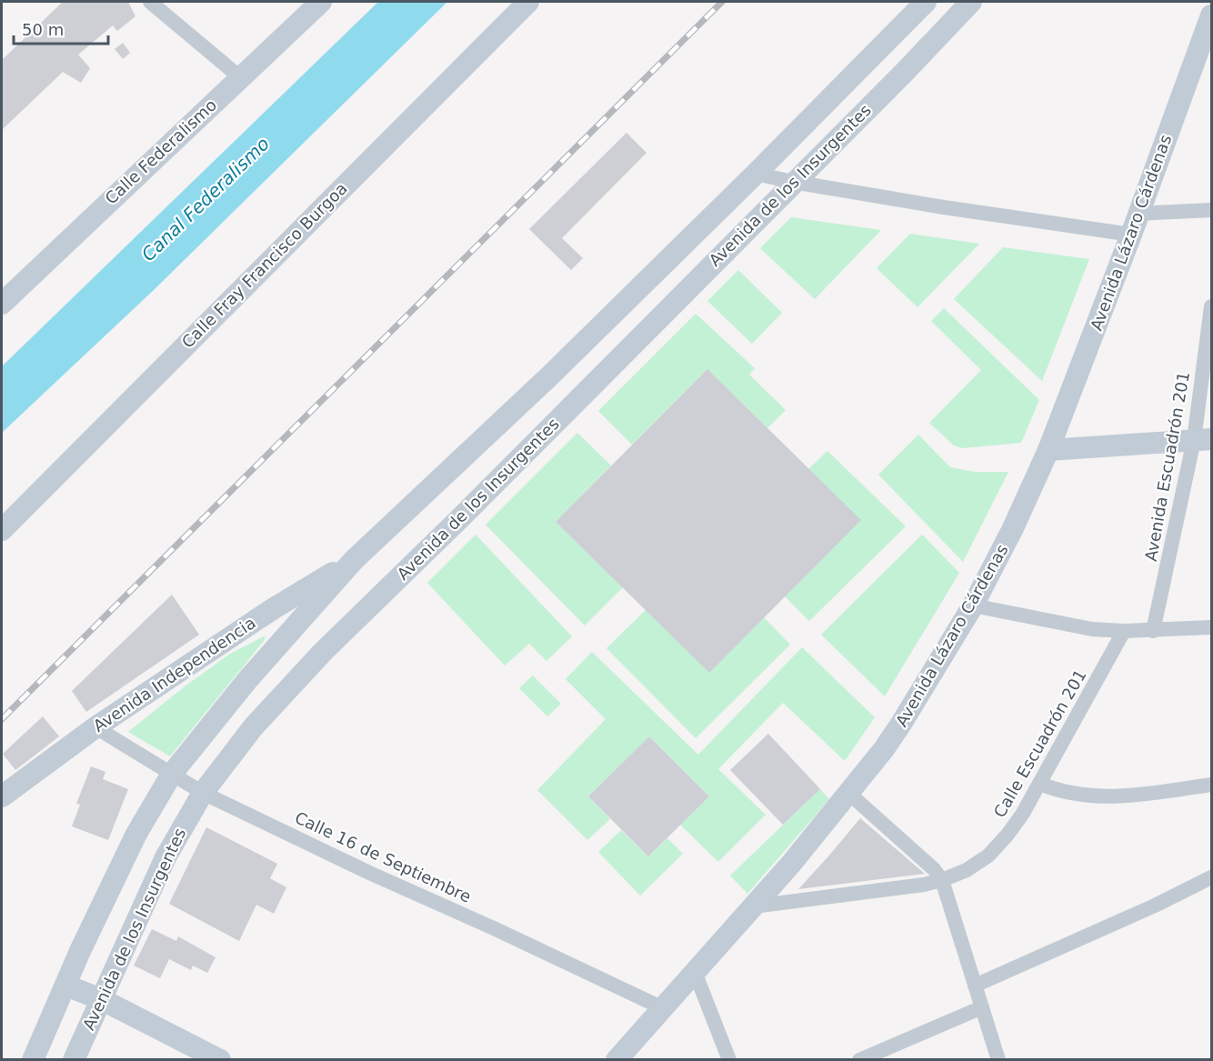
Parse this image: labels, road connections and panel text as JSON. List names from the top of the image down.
{
  "streets": {
    "main road": [
      "Calle Federalismo",
      "Avenida de los Insurgentes",
      "Avenida Lázaro Cárdenas",
      "Calle Fray Francisco Burgoa",
      "Avenida Independencia"
    ],
    "street": ["Avenida Escuadrón 201", "Calle Escuadrón 201", "Calle 16 de Septiembre"]
  },
  "crossings": [
    ["Avenida de los Insurgentes", "Avenida Independencia"],
    ["Avenida de los Insurgentes", "Calle 16 de Septiembre"],
    ["Avenida Lázaro Cárdenas", "Calle Escuadrón 201"],
    ["Avenida Lázaro Cárdenas", "Calle 16 de Septiembre"],
    ["Avenida Independencia", "Calle 16 de Septiembre"]
  ],
  "water": ["Canal Federalismo"],
  "scale_bar": "50 m"
}
